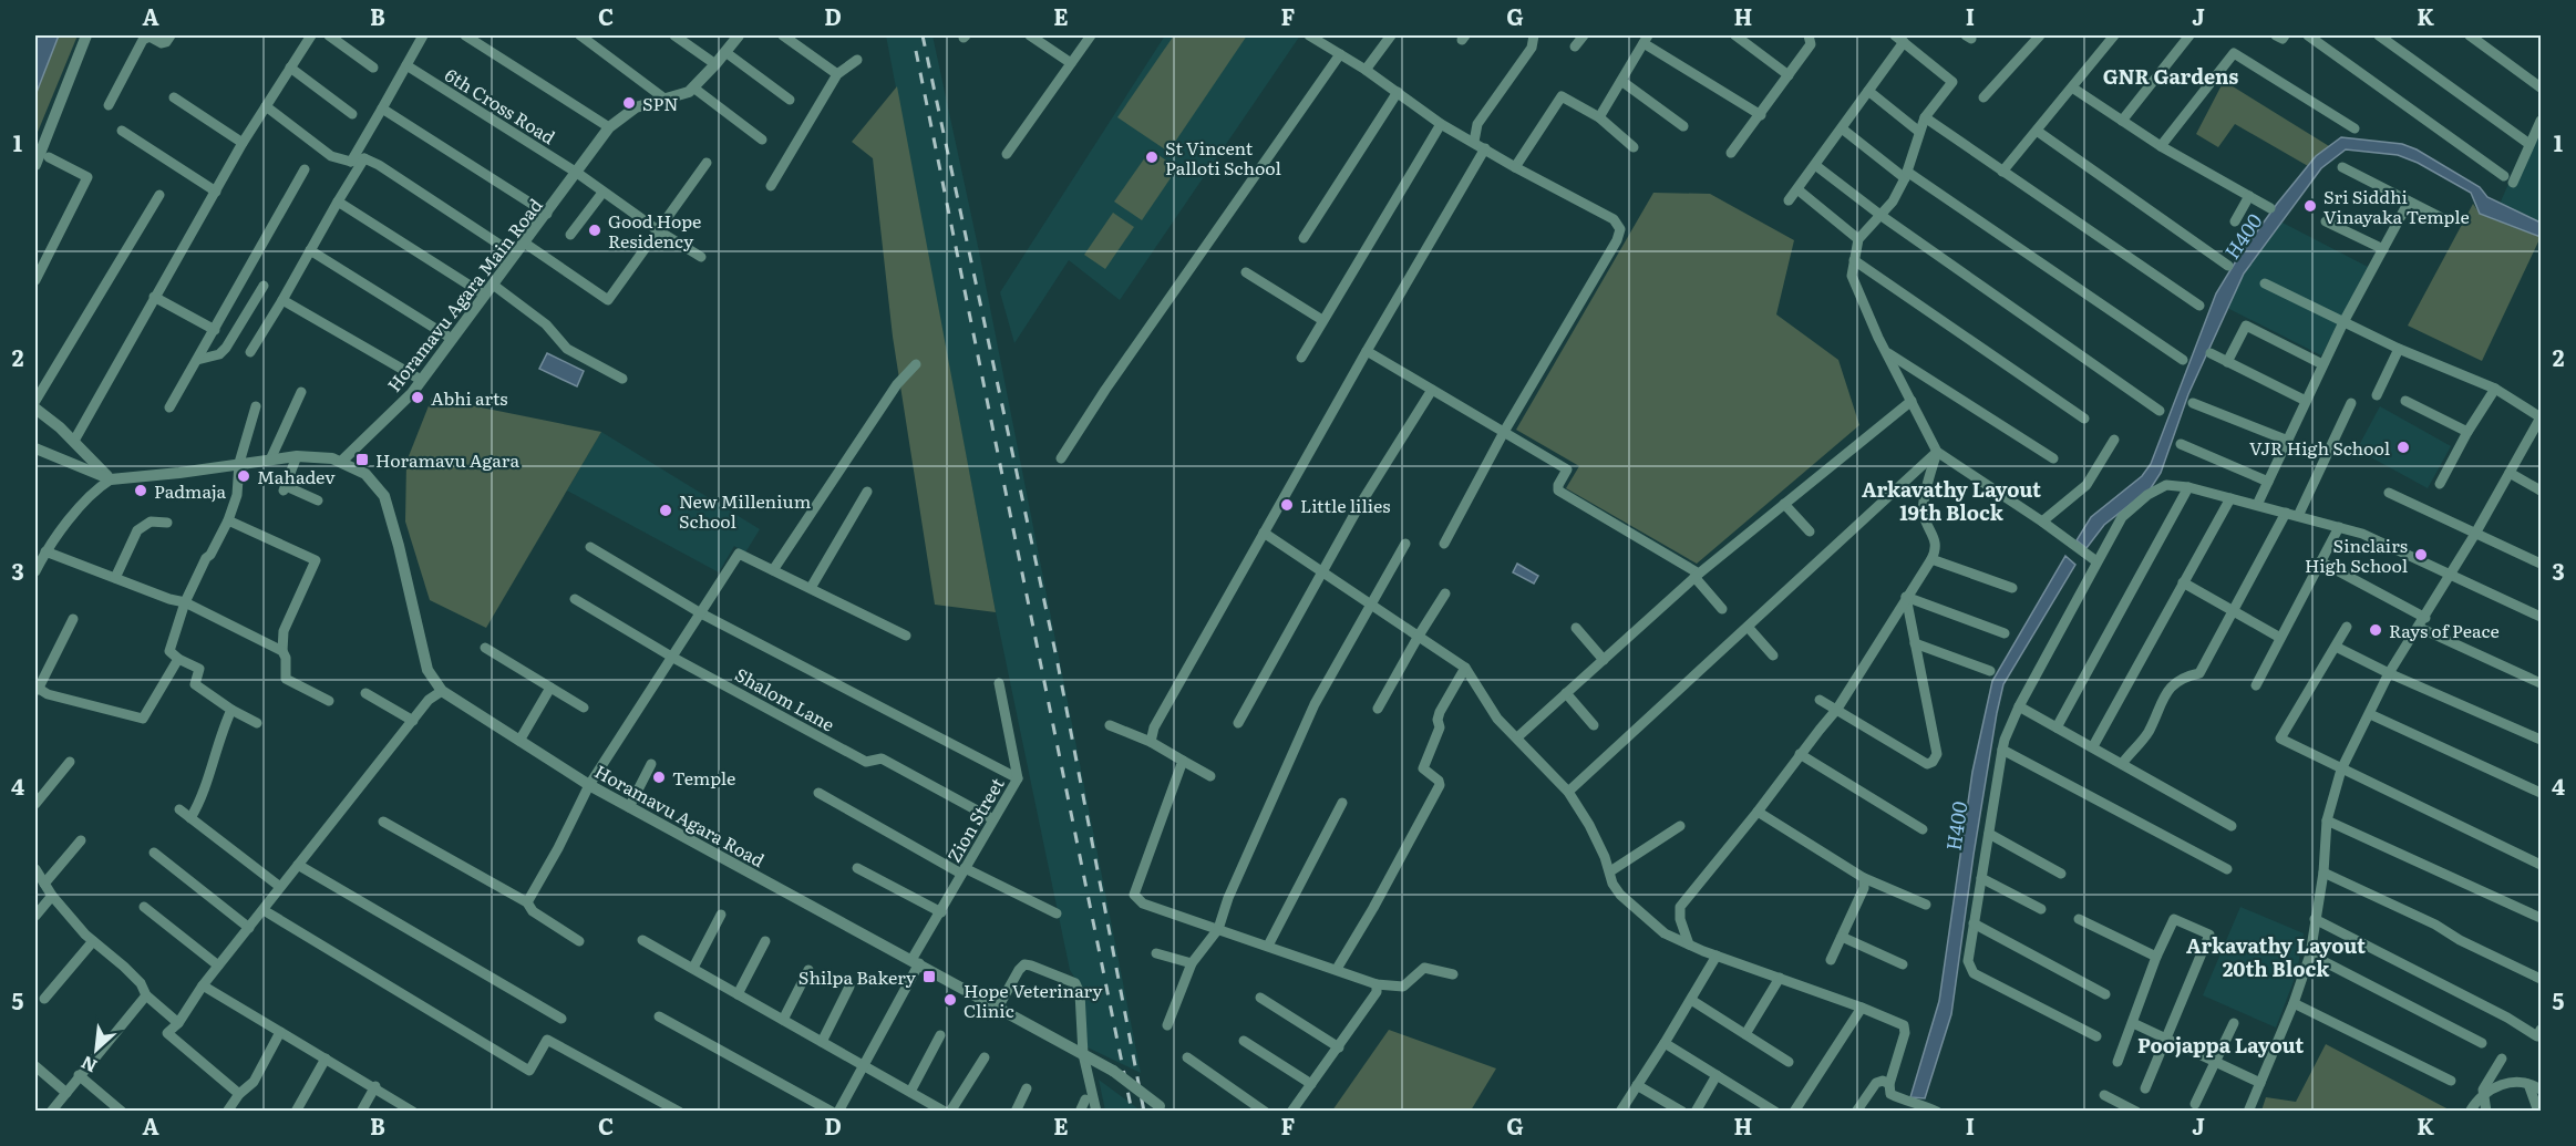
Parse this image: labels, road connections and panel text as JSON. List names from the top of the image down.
{
  "streets": {
    "street": [
      "6th Cross Road",
      "Horamavu Agara Main Road",
      "Shalom Lane",
      "Horamavu Agara Road",
      "Zion Street"
    ]
  },
  "crossings": [
    ["6th Cross Road", "Horamavu Agara Main Road"],
    ["Horamavu Agara Main Road", "Horamavu Agara Road"],
    ["Shalom Lane", "Zion Street"],
    ["Horamavu Agara Road", "Zion Street"]
  ],
  "districts": [
    "GNR Gardens",
    "Arkavathy Layout 19th Block",
    "Arkavathy Layout 20th Block",
    "Poojappa Layout"
  ],
  "water": ["H400"],
  "places": {
    "other": [
      "SPN",
      "St Vincent Palloti School",
      "Sri Siddhi Vinayaka Temple",
      "Good Hope Residency",
      "Abhi arts",
      "VJR High School",
      "Mahadev",
      "Padmaja",
      "Little lilies",
      "New Millenium School",
      "Sinclairs High School",
      "Rays of Peace",
      "Temple",
      "Hope Veterinary Clinic"
    ],
    "transit": ["Horamavu Agara", "Shilpa Bakery"]
  },
  "north": "bottom left",
  "grid": {
    "columns": [
      "A",
      "B",
      "C",
      "D",
      "E",
      "F",
      "G",
      "H",
      "I",
      "J",
      "K"
    ],
    "rows": [
      "1",
      "2",
      "3",
      "4",
      "5"
    ]
  }
}
